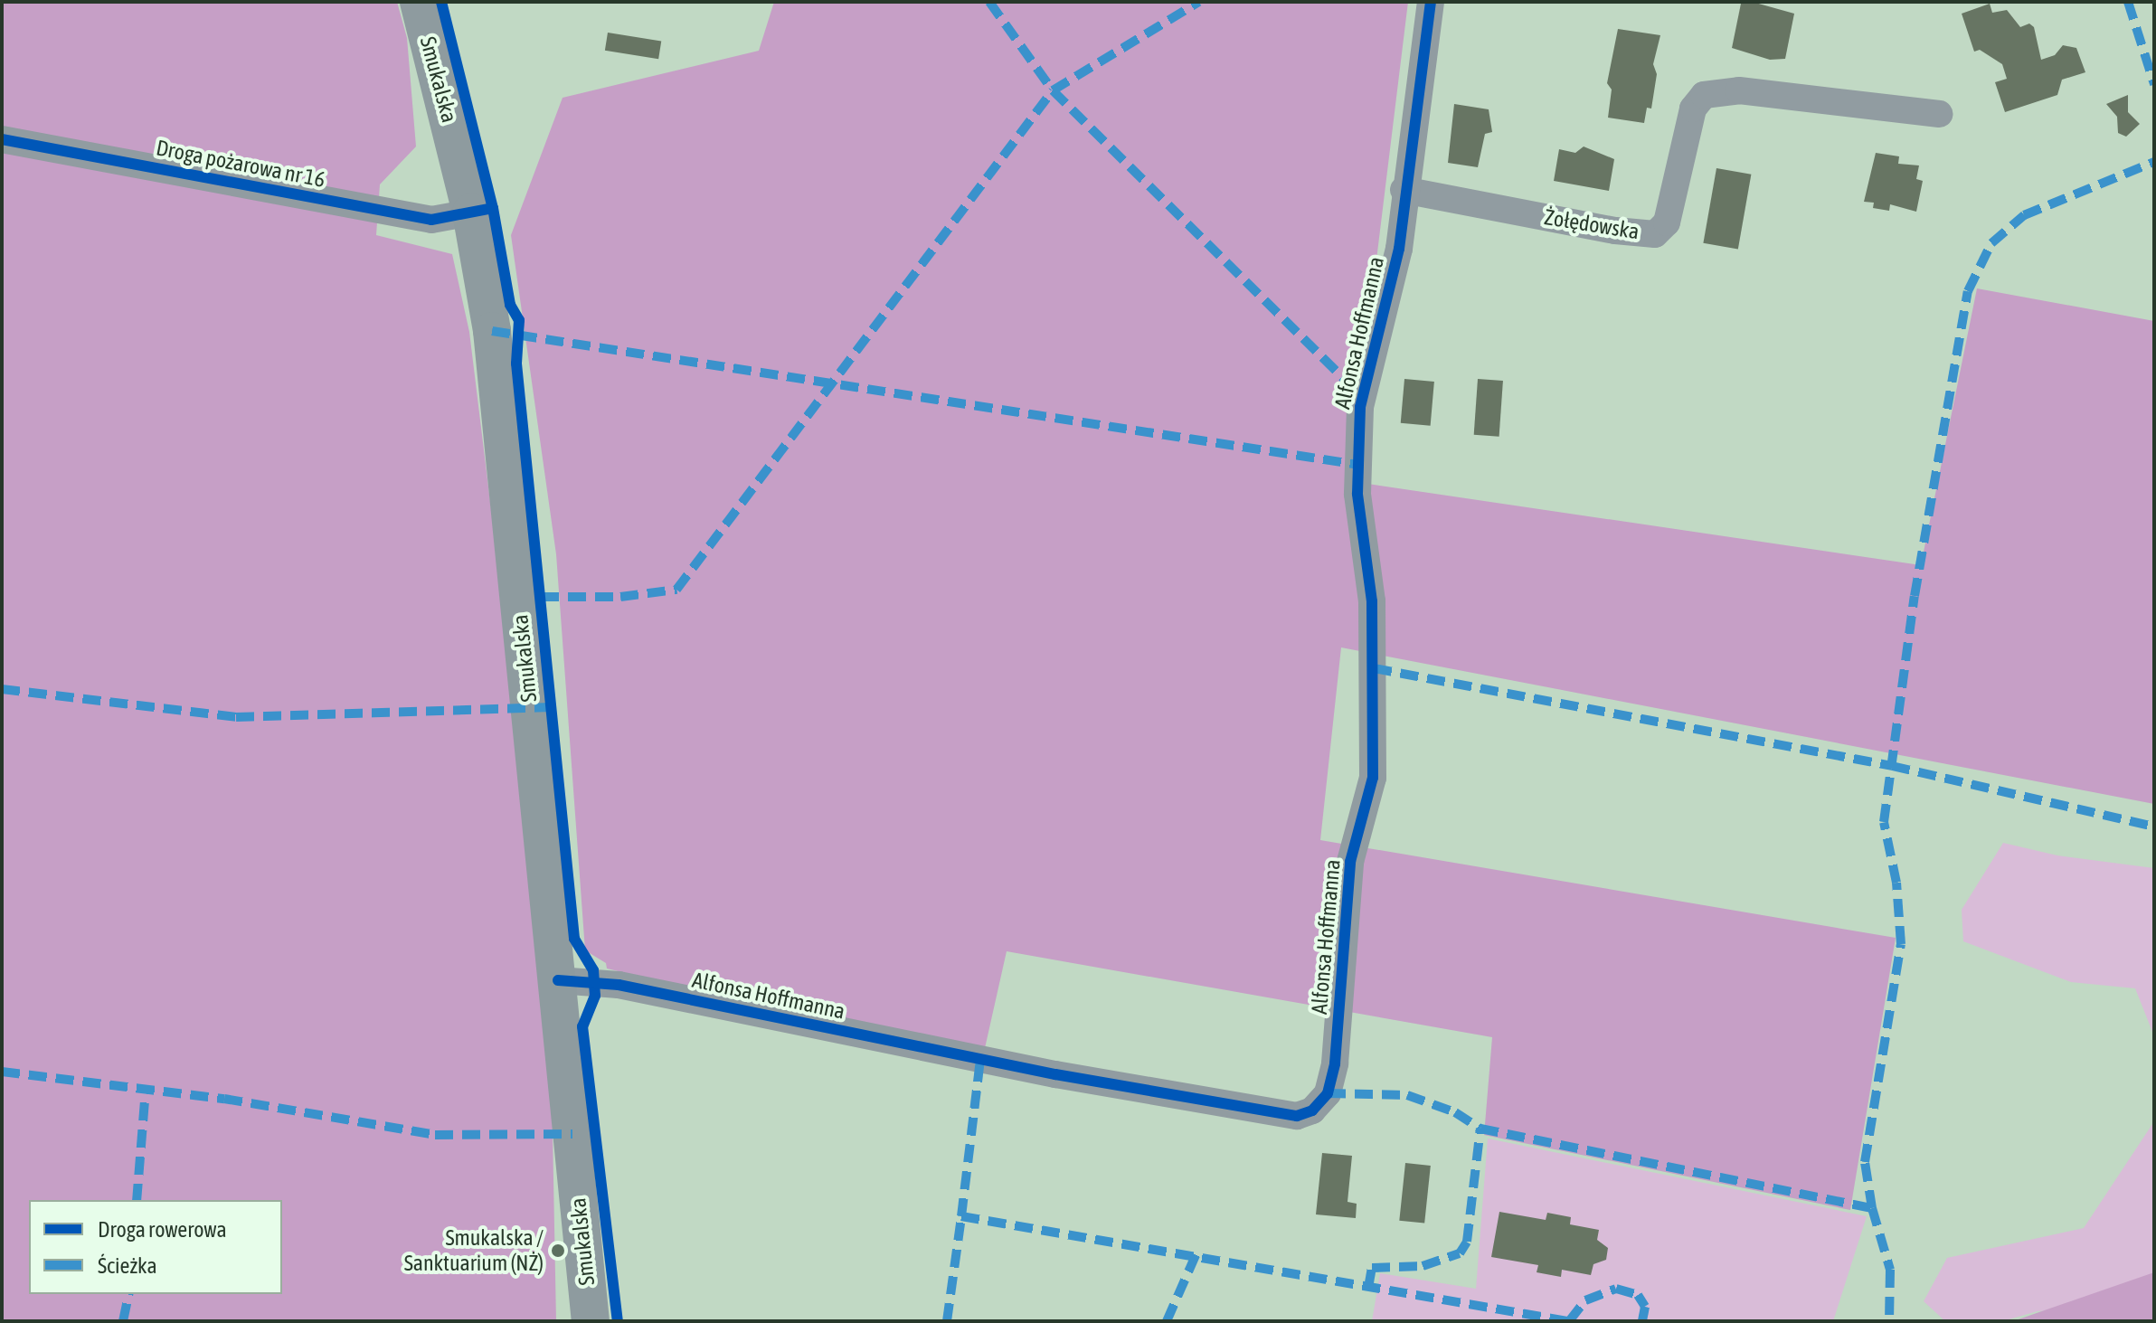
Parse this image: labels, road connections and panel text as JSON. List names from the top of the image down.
{
  "streets": {
    "street": [
      "Smukalska",
      "Droga pożarowa nr 16",
      "Żołędowska",
      "Alfonsa Hoffmanna"
    ]
  },
  "crossings": [
    ["Smukalska", "Droga pożarowa nr 16"],
    ["Smukalska", "Alfonsa Hoffmanna"],
    ["Żołędowska", "Alfonsa Hoffmanna"]
  ],
  "places": ["Smukalska / Sanktuarium (NŻ)"],
  "legend": ["Droga rowerowa", "Ścieżka"]
}
